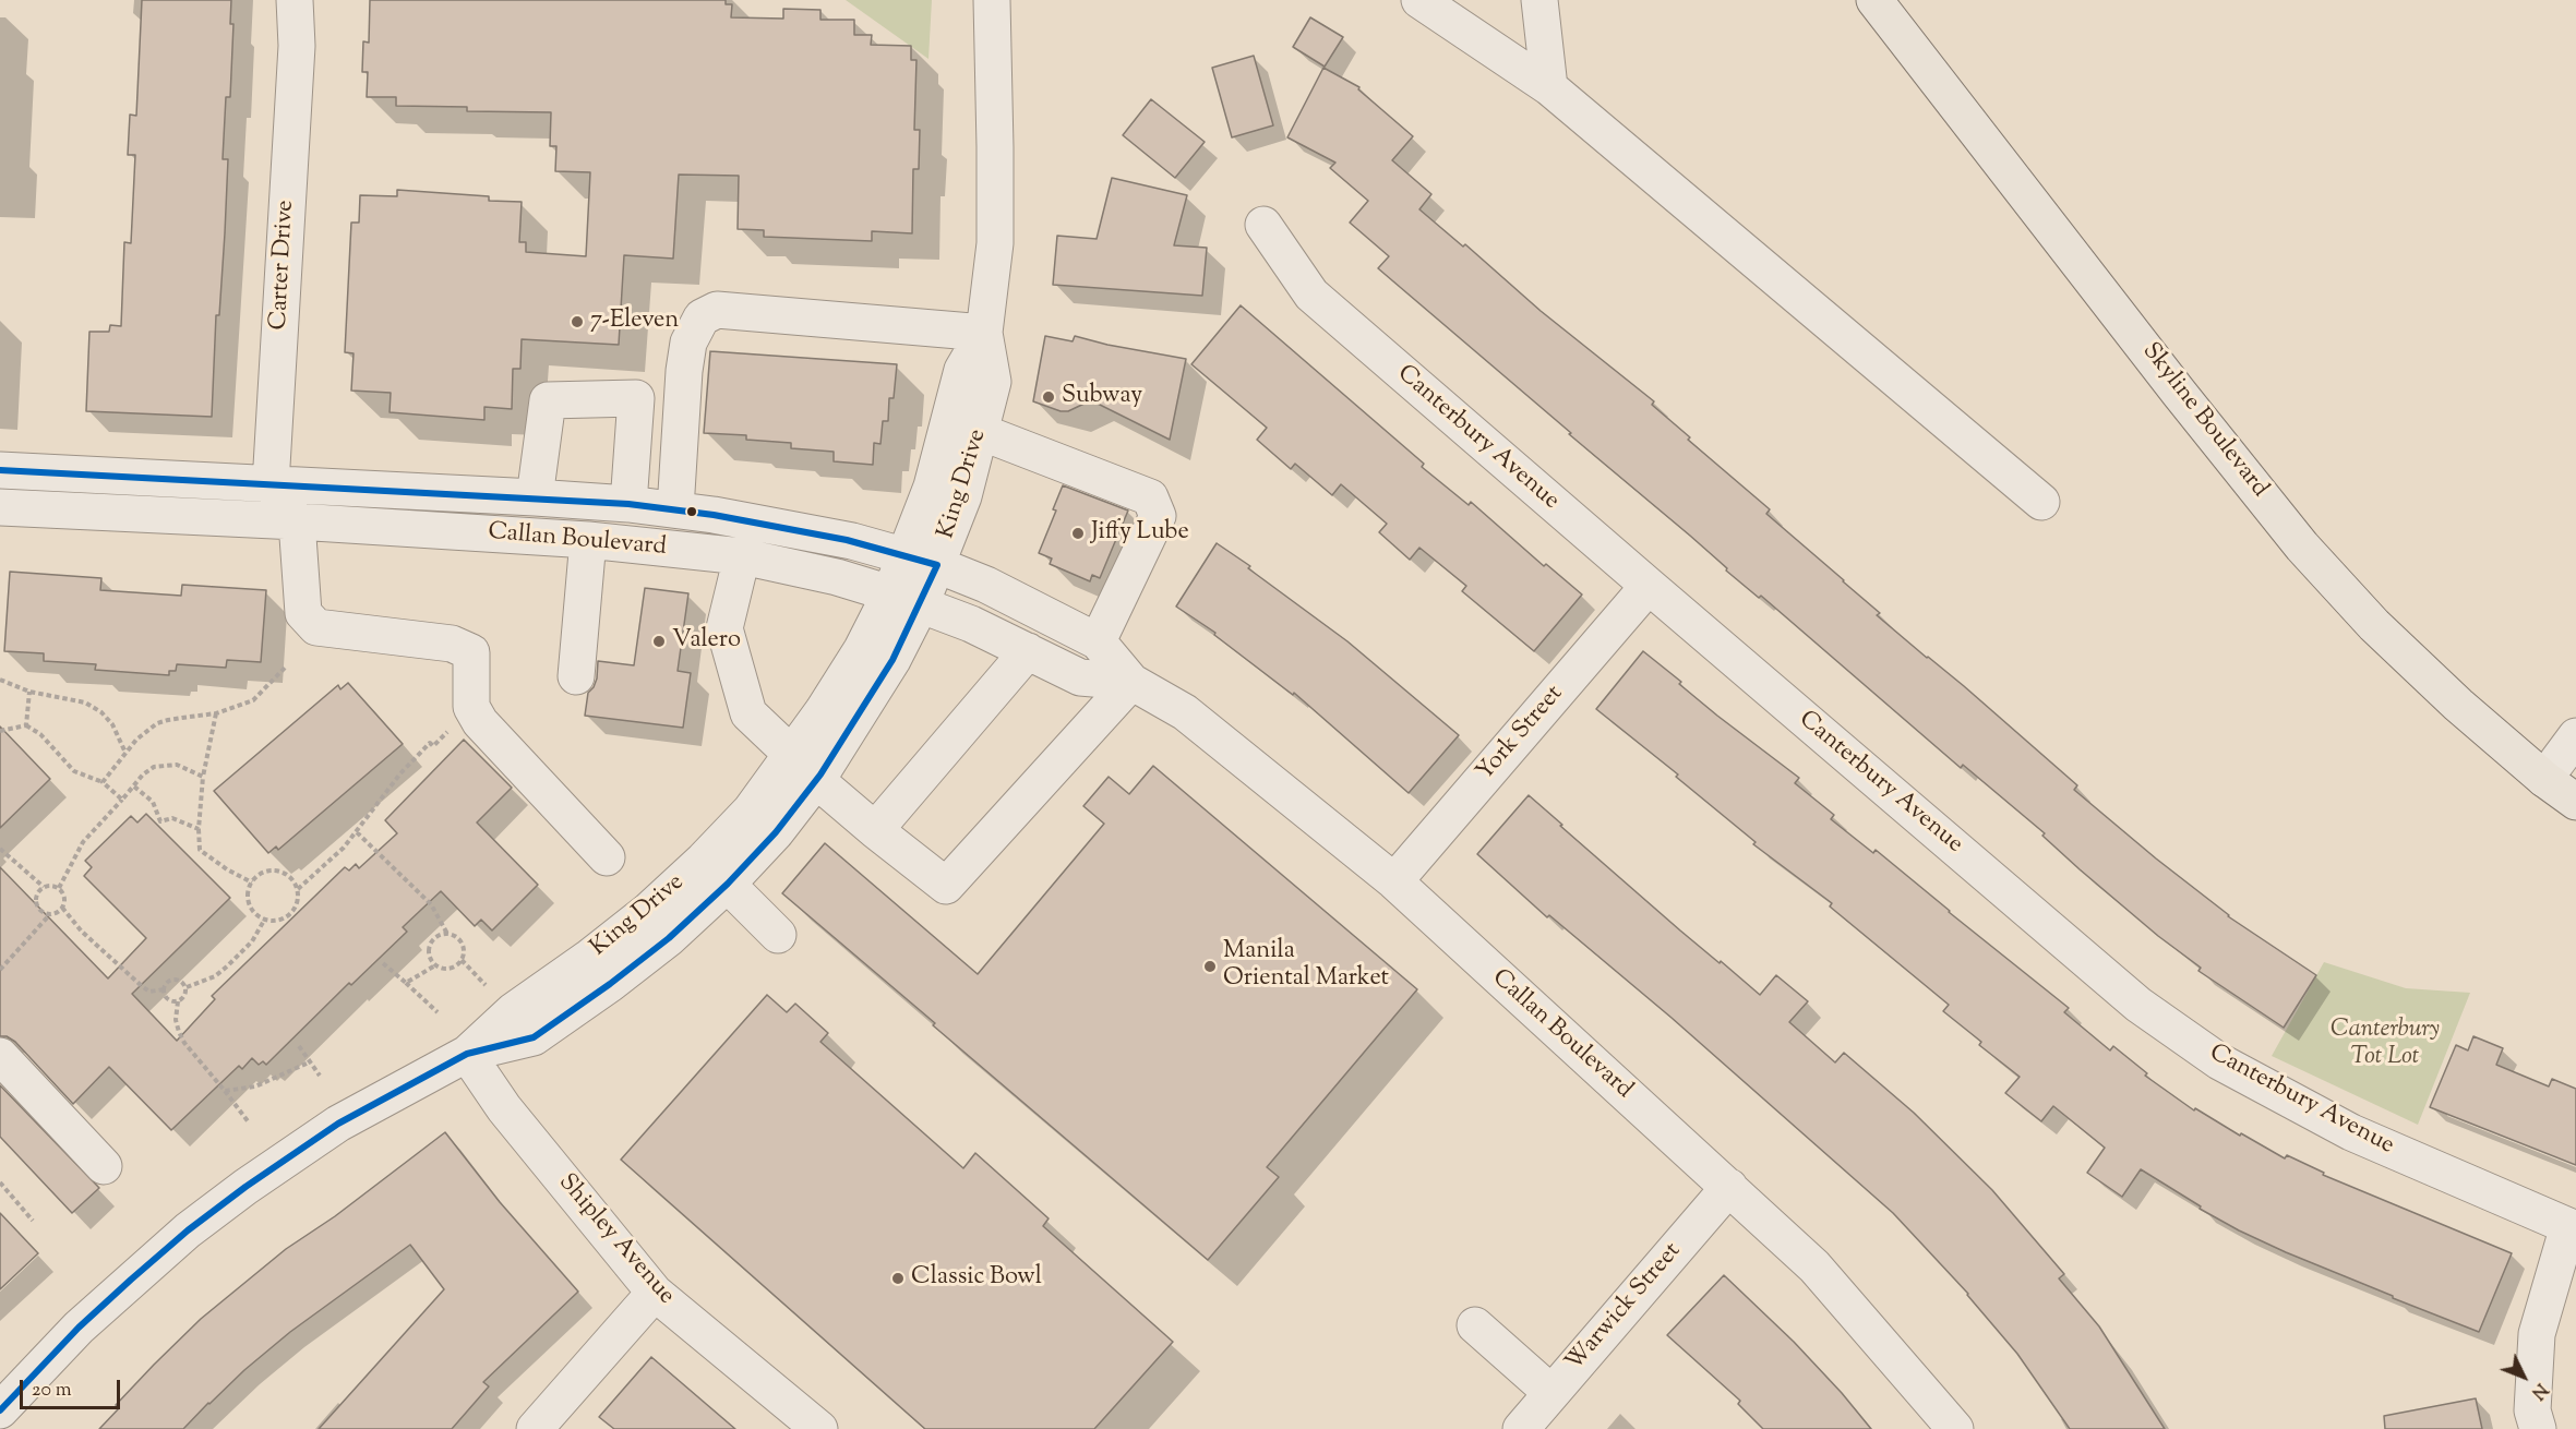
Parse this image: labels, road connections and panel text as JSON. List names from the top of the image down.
{
  "streets": {
    "main road": ["Skyline Boulevard"],
    "street": [
      "Carter Drive",
      "Canterbury Avenue",
      "King Drive",
      "Callan Boulevard",
      "York Street",
      "Shipley Avenue",
      "Warwick Street"
    ]
  },
  "crossings": [
    ["Carter Drive", "Callan Boulevard"],
    ["Canterbury Avenue", "York Street"],
    ["King Drive", "Callan Boulevard"],
    ["King Drive", "Shipley Avenue"],
    ["Callan Boulevard", "York Street"],
    ["Callan Boulevard", "Warwick Street"]
  ],
  "parks": ["Canterbury Tot Lot"],
  "places": [
    "7-Eleven",
    "Subway",
    "Jiffy Lube",
    "Valero",
    "Manila Oriental Market",
    "Classic Bowl"
  ],
  "scale_bar": "20 m",
  "north": "bottom right"
}
